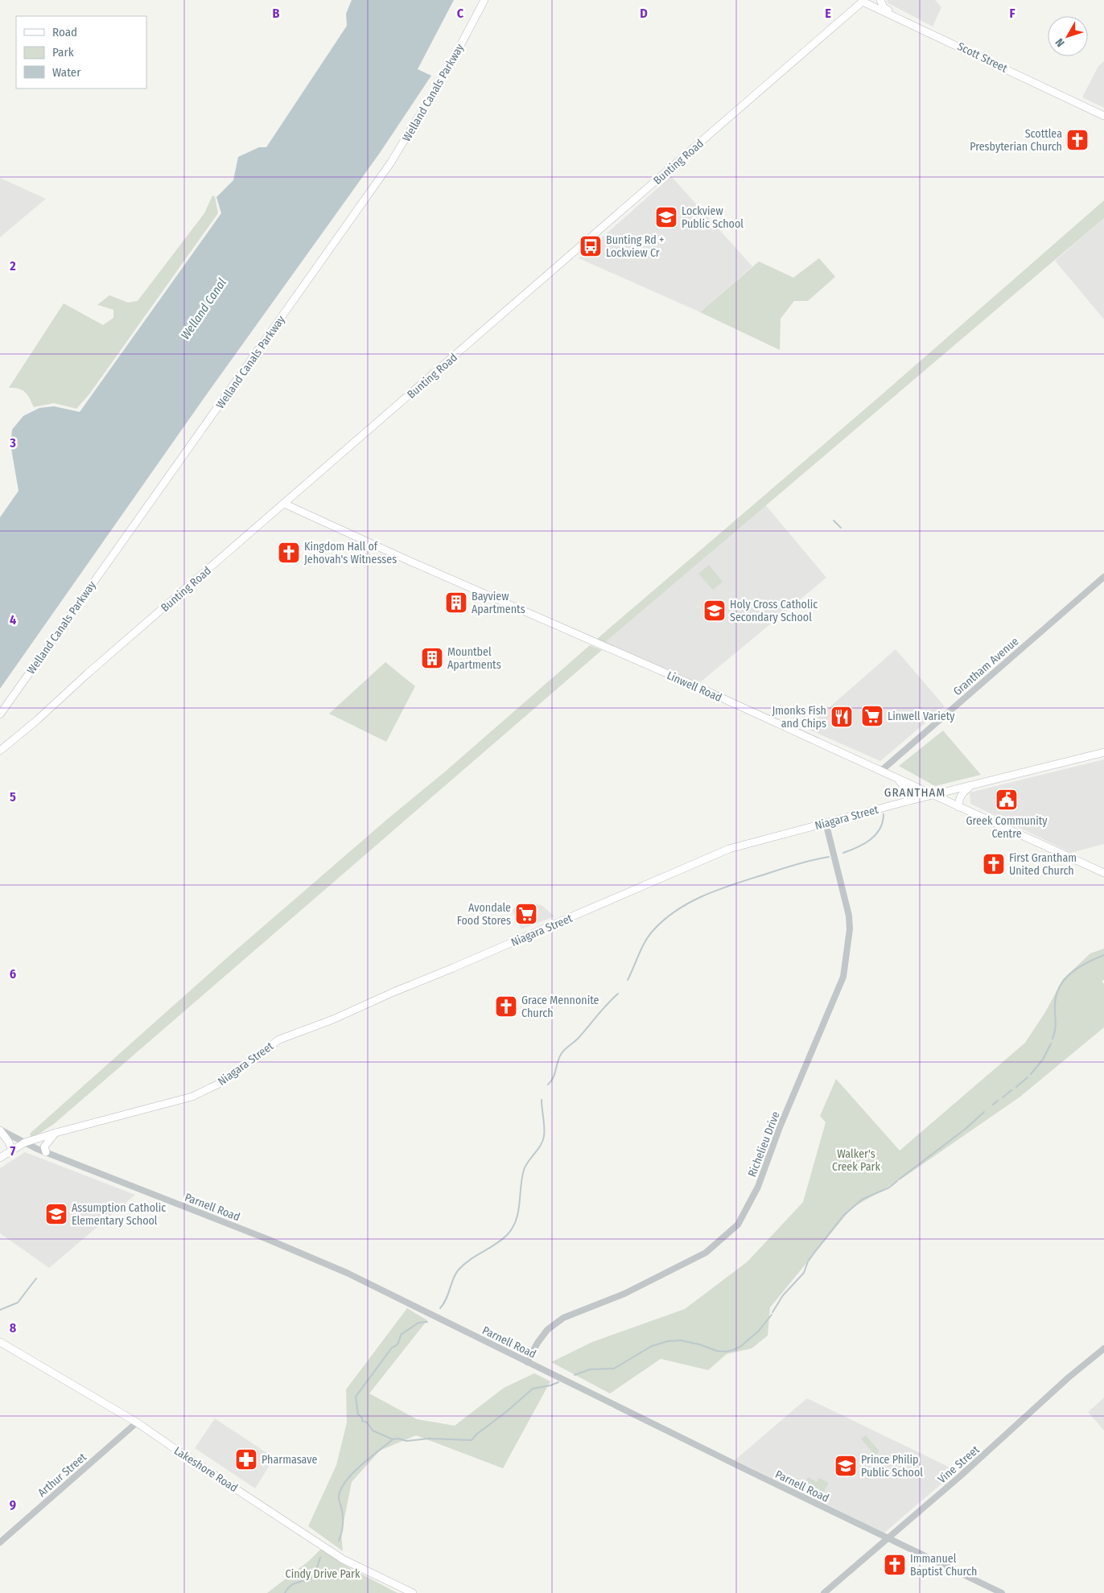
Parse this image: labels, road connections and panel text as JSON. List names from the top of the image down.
{
  "streets": {
    "main road": [
      "Scott Street",
      "Welland Canals Parkway",
      "Bunting Road",
      "Linwell Road",
      "Niagara Street",
      "Lakeshore Road"
    ],
    "street": [
      "Grantham Avenue",
      "Richelieu Drive",
      "Parnell Road",
      "Vine Street",
      "Arthur Street"
    ]
  },
  "crossings": [
    ["Scott Street", "Bunting Road"],
    ["Bunting Road", "Linwell Road"],
    ["Grantham Avenue", "Linwell Road"],
    ["Linwell Road", "Niagara Street"],
    ["Niagara Street", "Richelieu Drive"],
    ["Niagara Street", "Parnell Road"],
    ["Richelieu Drive", "Parnell Road"],
    ["Parnell Road", "Vine Street"],
    ["Lakeshore Road", "Arthur Street"]
  ],
  "districts": ["GRANTHAM"],
  "water": ["Welland Canal"],
  "parks": ["Walker's Creek Park", "Cindy Drive Park"],
  "places": {
    "church": [
      "Scottlea Presbyterian Church",
      "Kingdom Hall of Jehovah's Witnesses",
      "First Grantham United Church",
      "Grace Mennonite Church",
      "Immanuel Baptist Church"
    ],
    "school or university": [
      "Lockview Public School",
      "Holy Cross Catholic Secondary School",
      "Assumption Catholic Elementary School",
      "Prince Philip Public School"
    ],
    "bus stop": ["Bunting Rd + Lockview Cr"],
    "building": ["Bayview Apartments", "Mountbel Apartments"],
    "supermarket": ["Linwell Variety", "Avondale Food Stores"],
    "restaurant": ["Jmonks Fish and Chips"],
    "public building": ["Greek Community Centre"],
    "pharmacy": ["Pharmasave"]
  },
  "legend": ["Road", "Park", "Water"],
  "north": "bottom left",
  "grid": {
    "columns": [
      "B",
      "C",
      "D",
      "E",
      "F"
    ],
    "rows": [
      "2",
      "3",
      "4",
      "5",
      "6",
      "7",
      "8",
      "9"
    ]
  }
}
